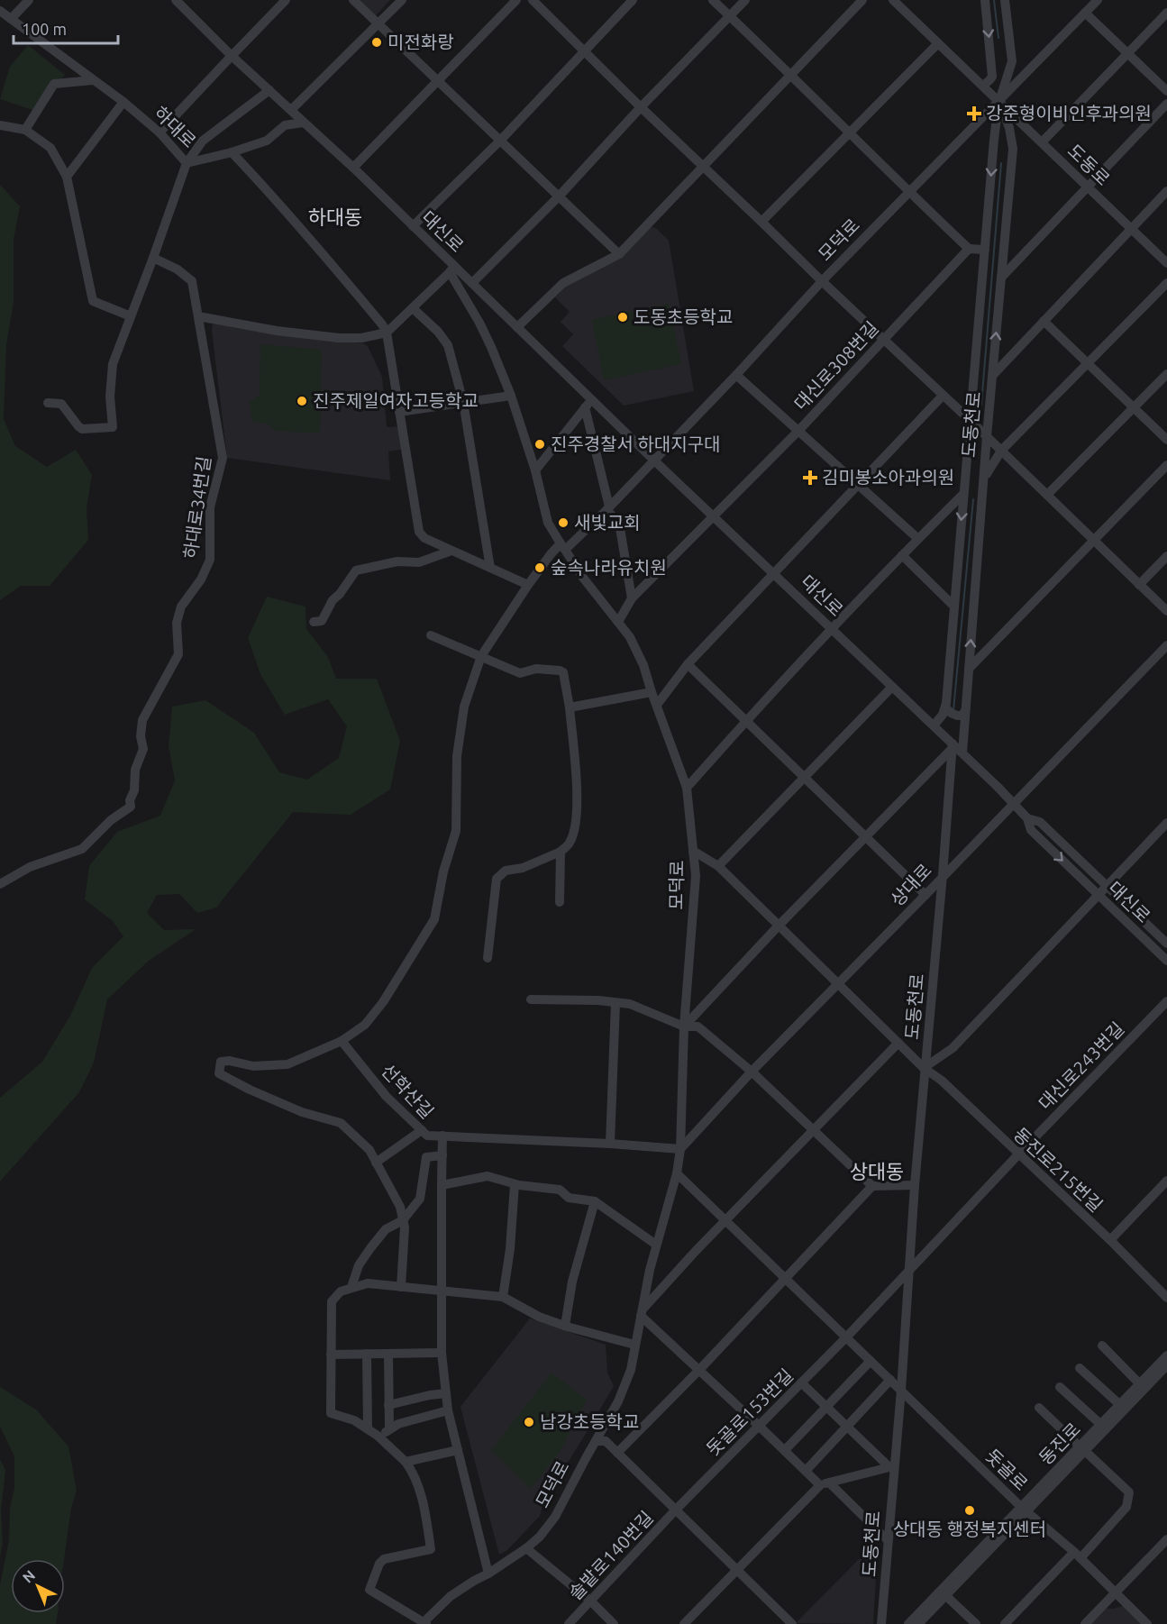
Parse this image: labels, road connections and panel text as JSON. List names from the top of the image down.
{
  "streets": {
    "street": [
      "하대로",
      "도동로",
      "대신로",
      "모덕로",
      "대신로308번길",
      "도동천로",
      "하대로34번길",
      "상대로",
      "대신로243번길",
      "선학산길",
      "동진로215번길",
      "돗골로153번길",
      "동진로",
      "돗골로",
      "솔밭로140번길"
    ]
  },
  "crossings": [
    ["하대로", "대신로"],
    ["도동로", "모덕로"],
    ["도동로", "도동천로"],
    ["대신로", "모덕로"],
    ["대신로", "대신로308번길"],
    ["대신로", "도동천로"],
    ["대신로", "상대로"],
    ["모덕로", "대신로308번길"],
    ["모덕로", "도동천로"],
    ["모덕로", "상대로"],
    ["모덕로", "선학산길"],
    ["모덕로", "동진로215번길"],
    ["모덕로", "돗골로"],
    ["도동천로", "상대로"],
    ["도동천로", "동진로215번길"],
    ["도동천로", "돗골로"],
    ["상대로", "동진로215번길"],
    ["대신로243번길", "동진로215번길"],
    ["돗골로153번길", "돗골로"],
    ["돗골로153번길", "솔밭로140번길"],
    ["동진로", "돗골로"]
  ],
  "districts": ["하대동", "상대동"],
  "places": {
    "other": [
      "미전화랑",
      "도동초등학교",
      "진주제일여자고등학교",
      "진주경찰서 하대지구대",
      "새빛교회",
      "숲속나라유치원",
      "남강초등학교",
      "상대동 행정복지센터"
    ],
    "health": ["강준형이비인후과의원", "김미봉소아과의원"]
  },
  "scale_bar": "100 m",
  "north": "top left"
}
